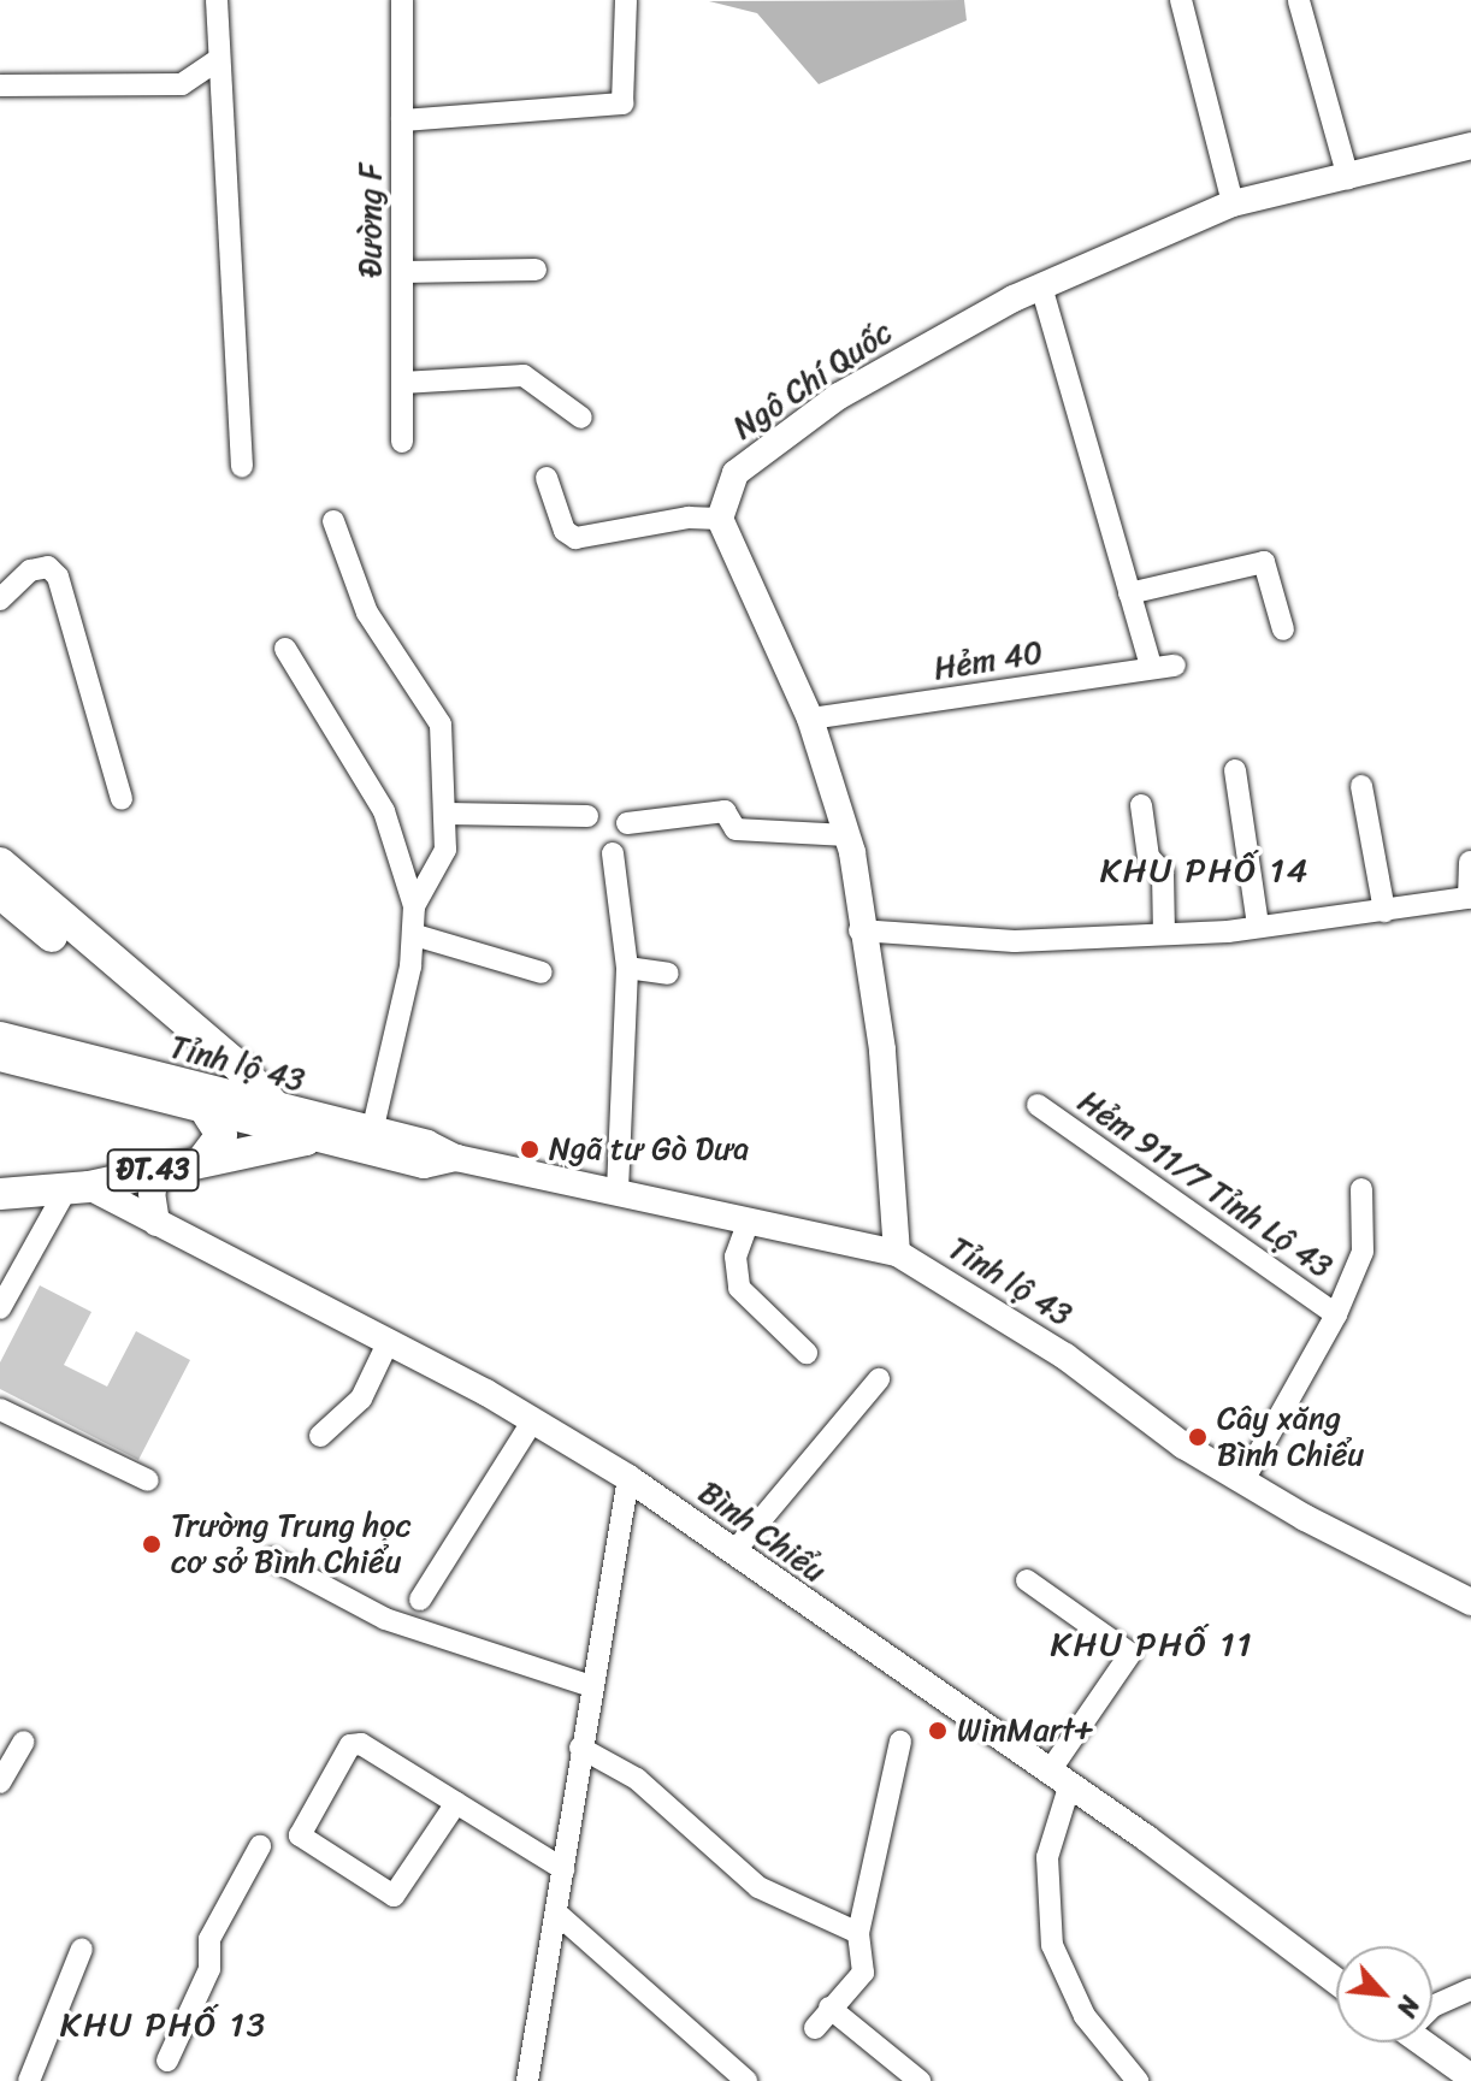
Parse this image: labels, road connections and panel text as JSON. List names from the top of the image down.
{
  "streets": {
    "highway": ["ĐT.43"],
    "main road": ["Ngô Chí Quốc", "Tỉnh lộ 43", "Bình Chiểu"],
    "street": ["Đường F", "Hẻm 40", "Hẻm 911/7 Tỉnh Lộ 43"]
  },
  "crossings": [
    ["Tỉnh lộ 43", "ĐT.43"],
    ["ĐT.43", "Bình Chiểu"]
  ],
  "districts": ["KHU PHỐ 14", "KHU PHỐ 11", "KHU PHỐ 13"],
  "places": [
    "Ngã tư Gò Dưa",
    "Cây xăng Bình Chiểu",
    "Trường Trung học cơ sở Bình Chiểu",
    "WinMart+"
  ],
  "north": "bottom right"
}
